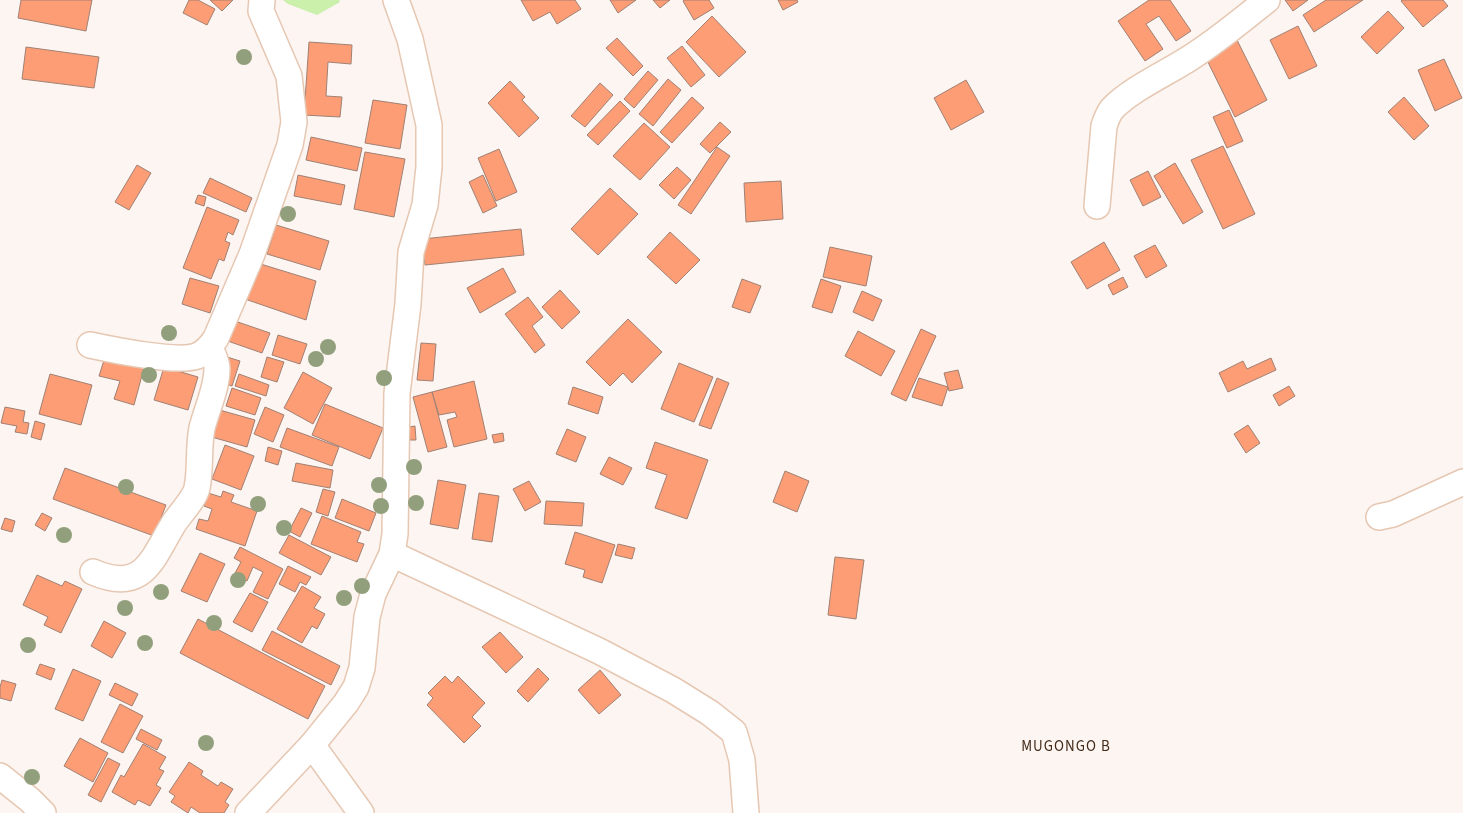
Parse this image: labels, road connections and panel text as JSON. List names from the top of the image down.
{
  "districts": ["MUGONGO B"]
}
